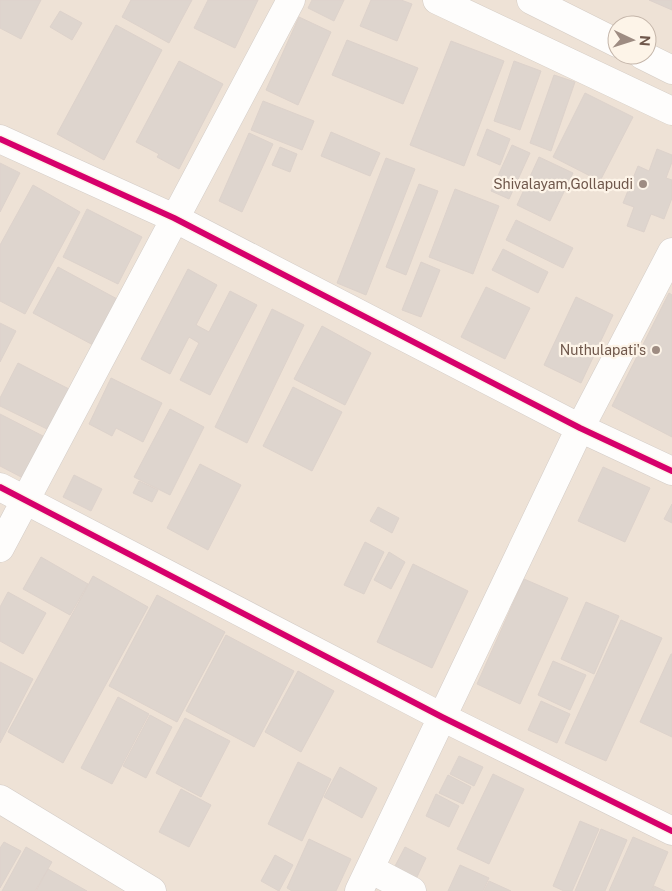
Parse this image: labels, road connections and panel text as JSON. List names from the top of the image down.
{
  "places": ["Shivalayam,Gollapudi", "Nuthulapati's"],
  "north": "right"
}
